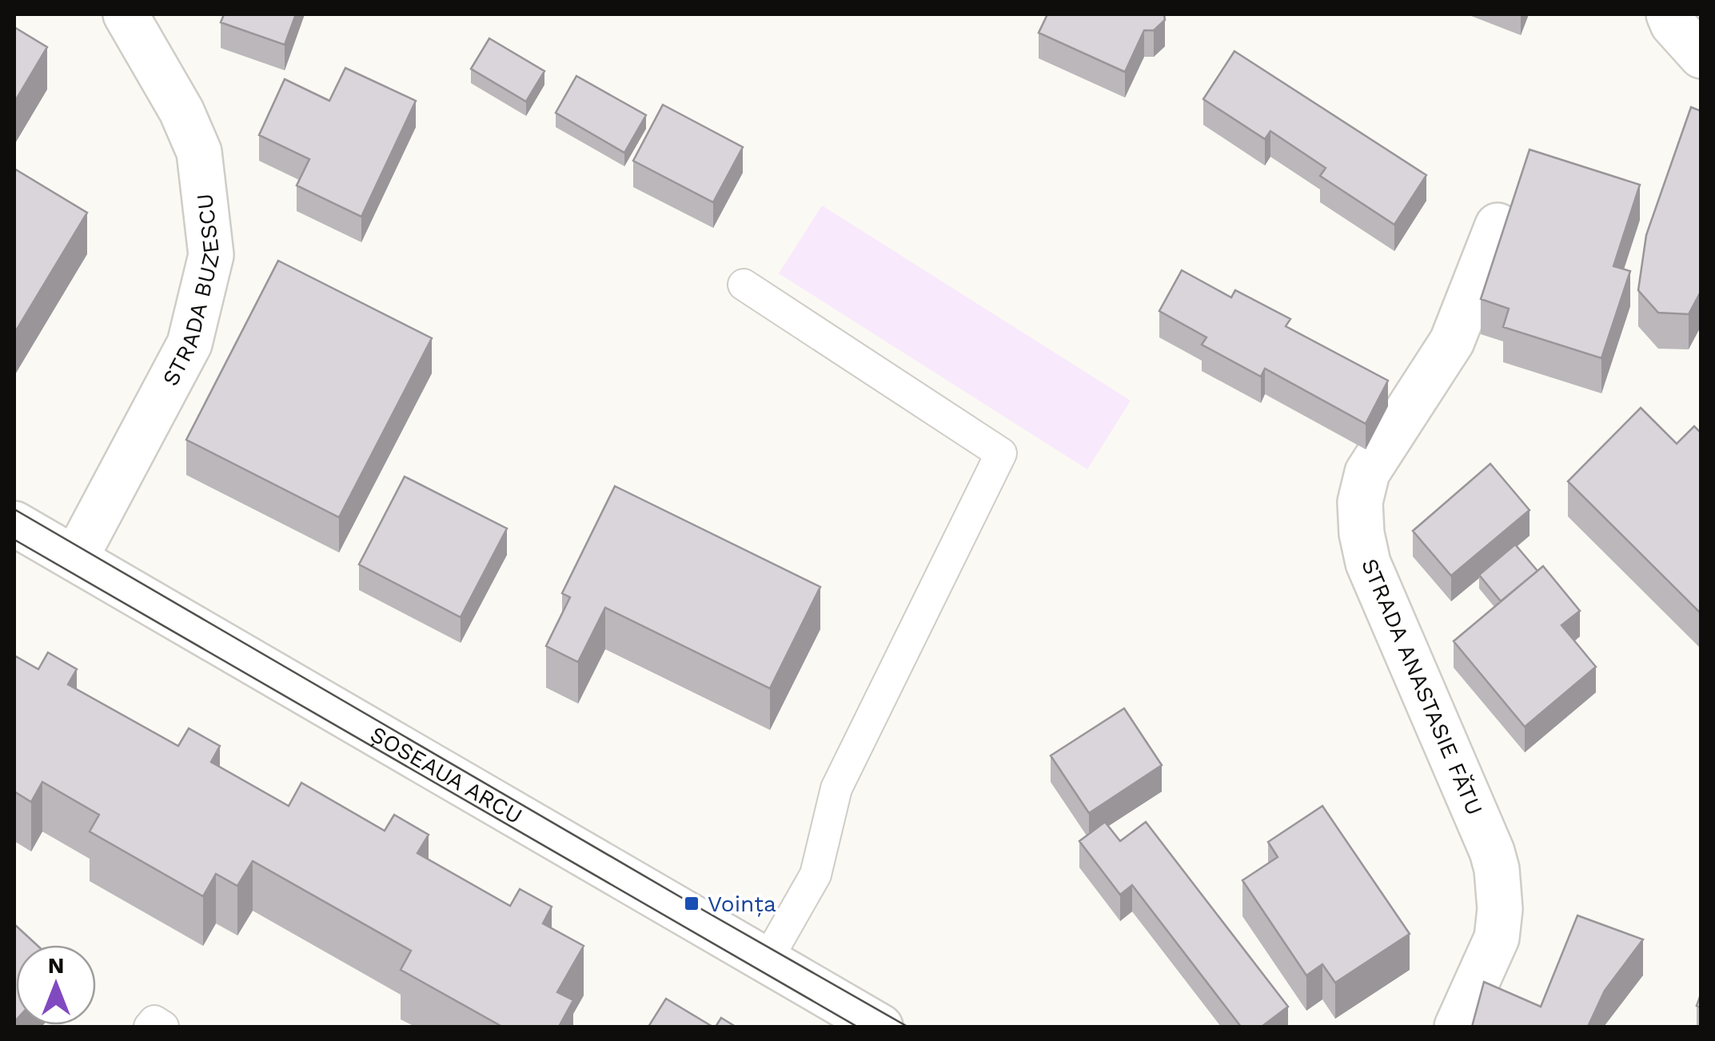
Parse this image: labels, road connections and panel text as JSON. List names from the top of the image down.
{
  "streets": {
    "street": ["STRADA BUZESCU", "STRADA ANASTASIE FĂTU", "ȘOSEAUA ARCU"]
  },
  "crossings": [
    ["STRADA BUZESCU", "ȘOSEAUA ARCU"]
  ],
  "places": {
    "transit": ["Voința"]
  },
  "north": "top"
}
